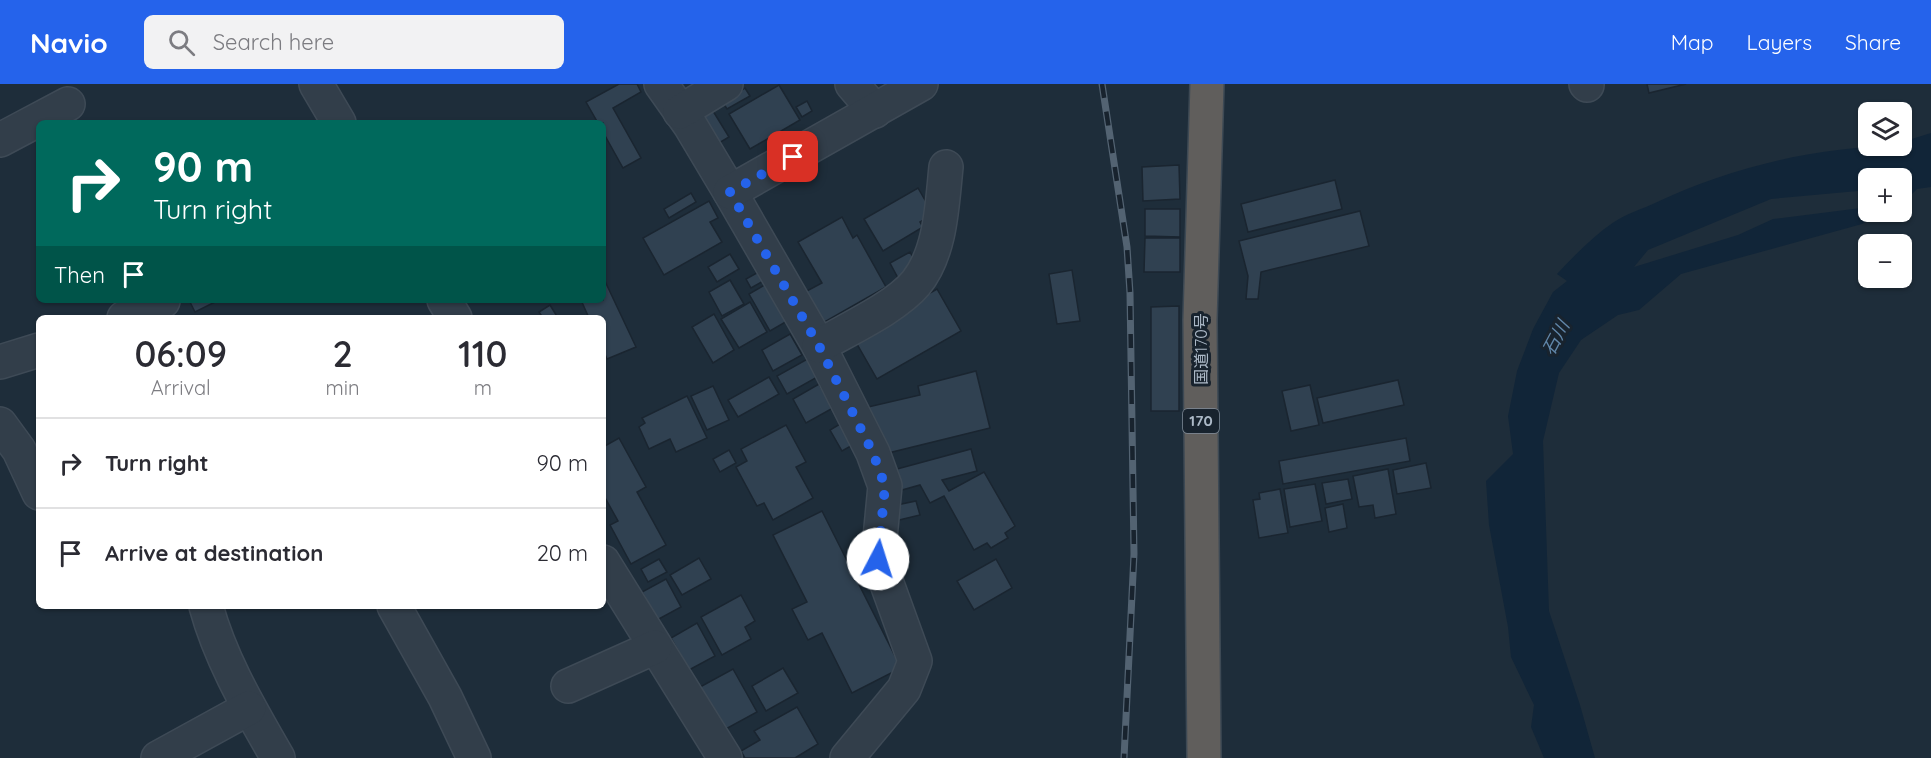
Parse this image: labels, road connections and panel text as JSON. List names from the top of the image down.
{
  "streets": {
    "highway": ["国道170号", "170"]
  },
  "water": ["石川"],
  "page": {
    "header": "Navio",
    "search": "Search here",
    "nav": ["Map", "Layers", "Share"],
    "map_buttons": ["+", "−"],
    "turn": ["90 m", "Turn right"],
    "then": "Then",
    "eta": [
      "06:09",
      "Arrival",
      "2",
      "min",
      "110",
      "m"
    ],
    "list": [
      {
        "name": "Turn right",
        "value": "90 m"
      },
      {
        "name": "Arrive at destination",
        "value": "20 m"
      }
    ]
  }
}
